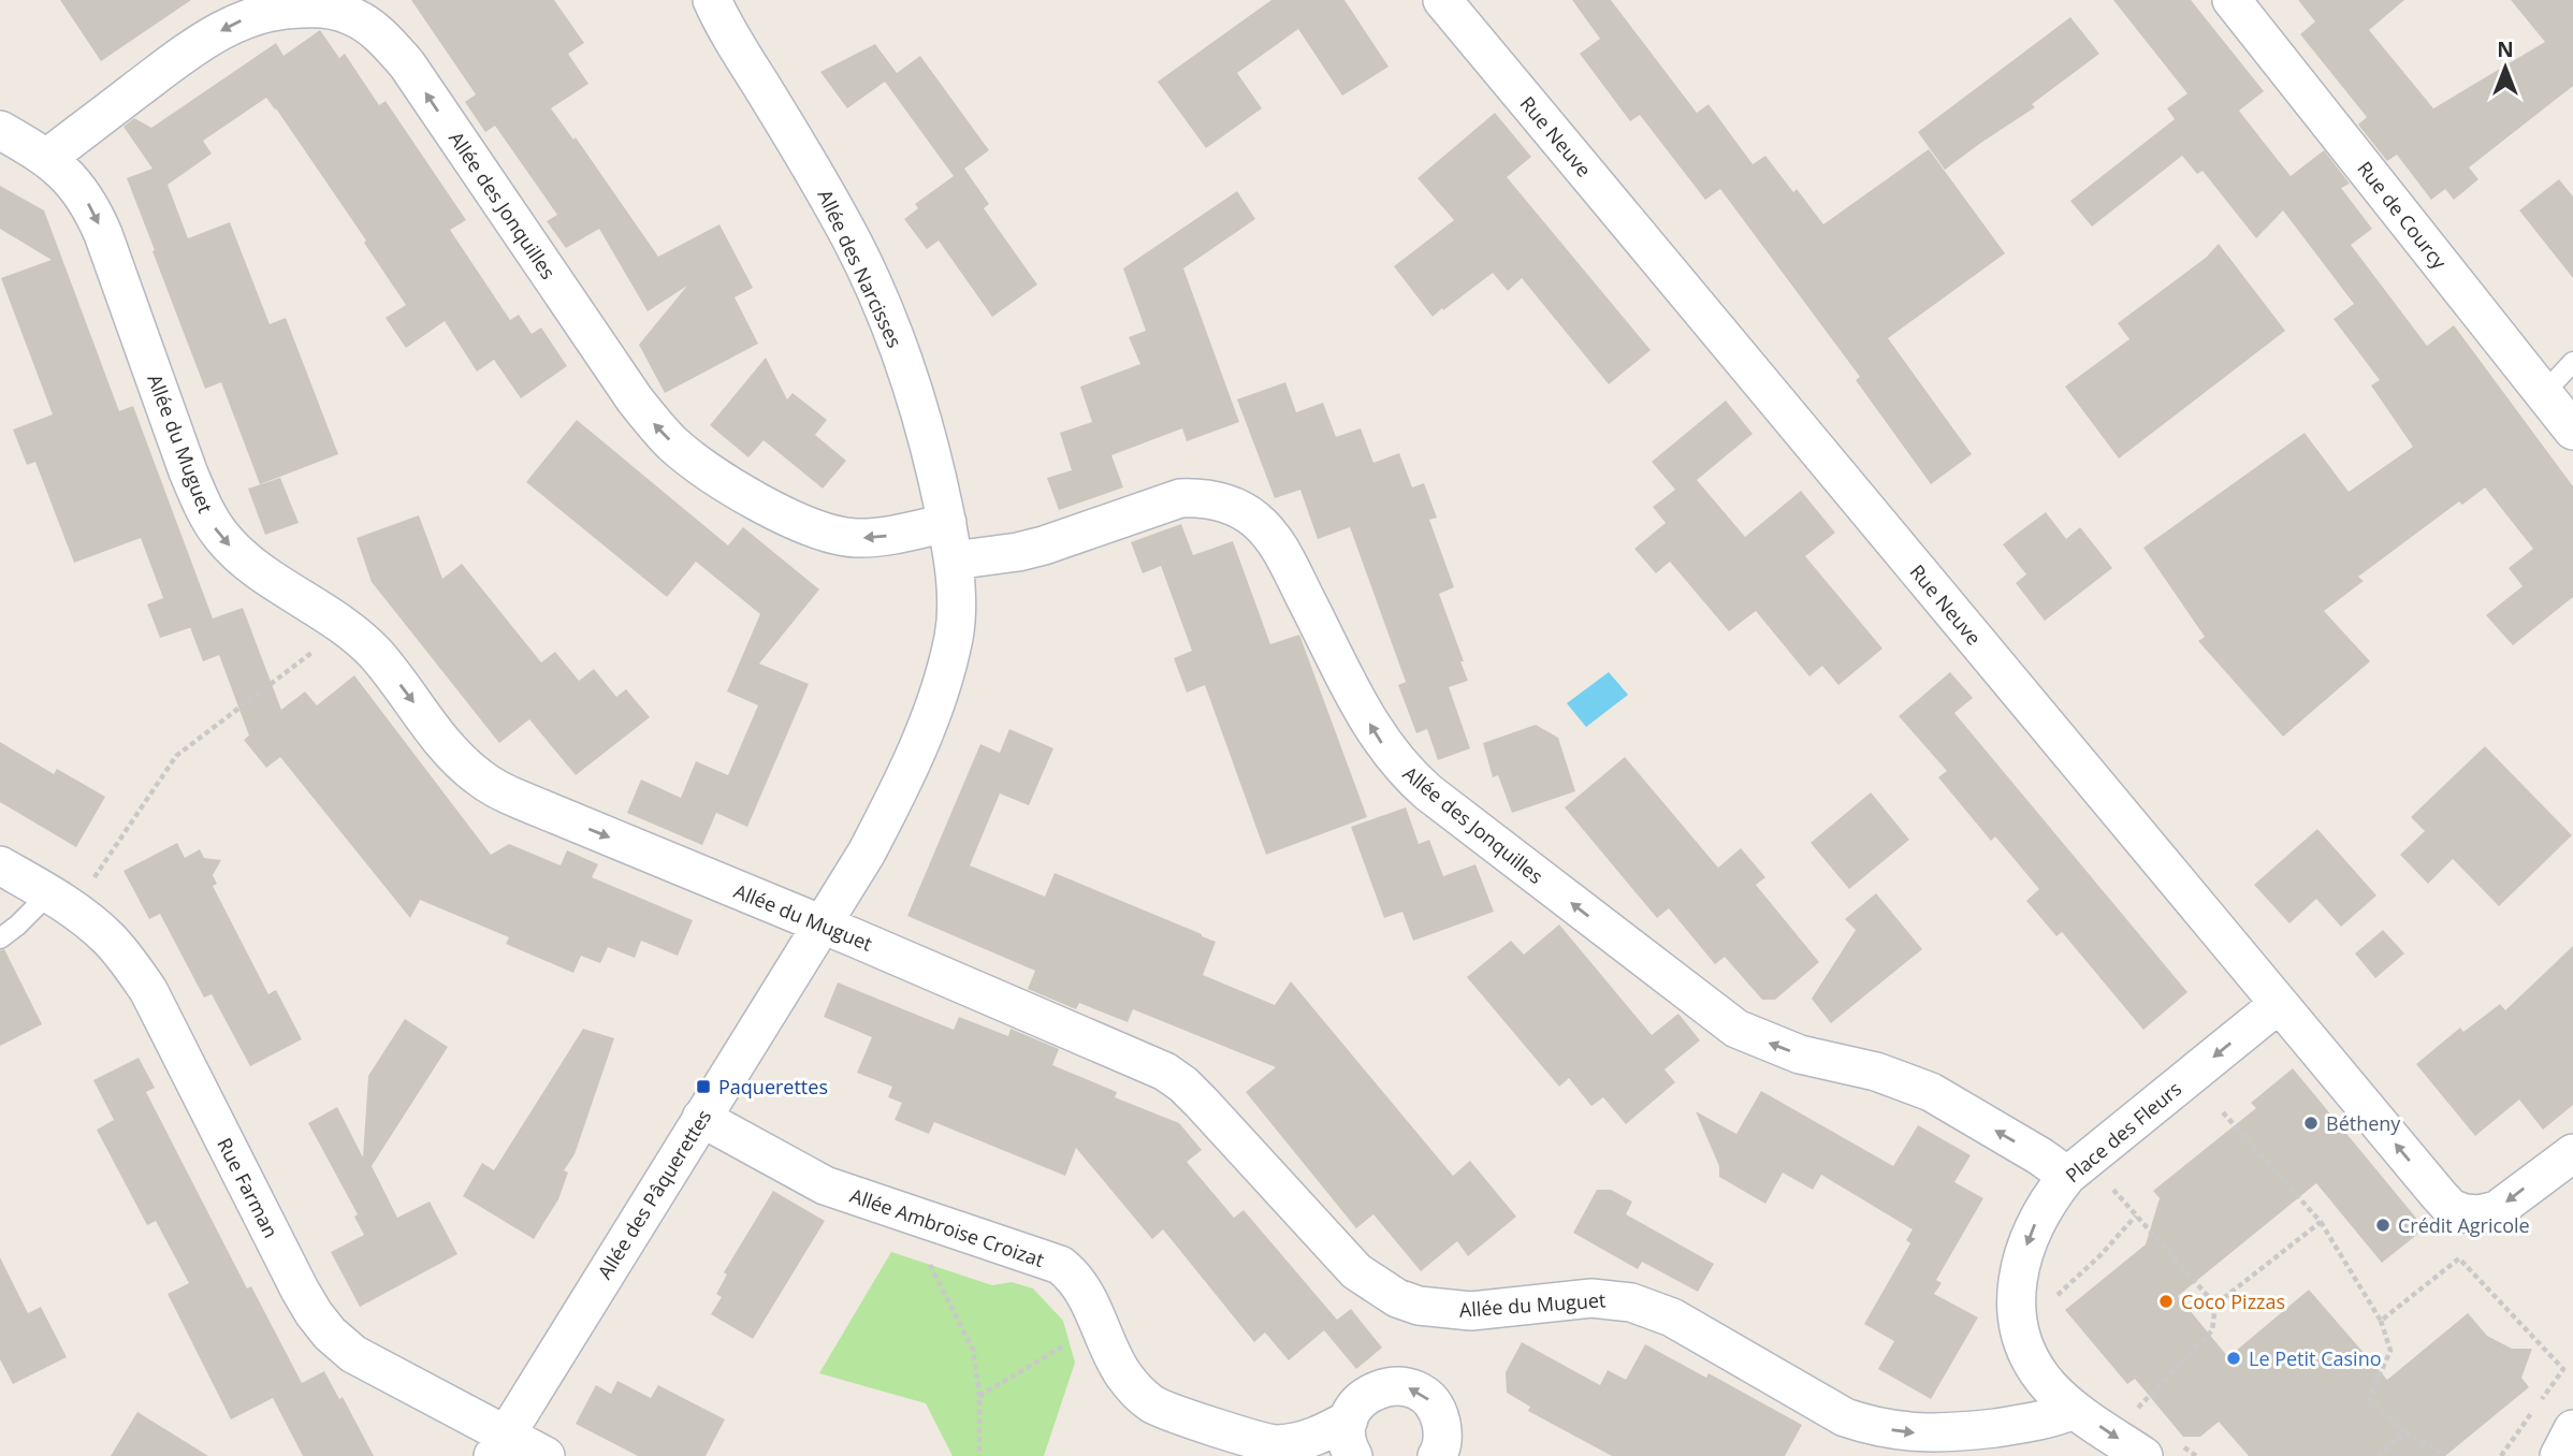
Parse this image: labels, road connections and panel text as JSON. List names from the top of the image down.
{
  "streets": {
    "street": [
      "Rue Neuve",
      "Allée des Jonquilles",
      "Rue de Courcy",
      "Allée des Narcisses",
      "Allée du Muguet",
      "Place des Fleurs",
      "Rue Farman",
      "Allée des Pâquerettes",
      "Allée Ambroise Croizat"
    ]
  },
  "crossings": [
    ["Rue Neuve", "Place des Fleurs"],
    ["Allée des Jonquilles", "Allée des Narcisses"],
    ["Allée des Jonquilles", "Allée du Muguet"],
    ["Allée des Jonquilles", "Place des Fleurs"],
    ["Allée des Jonquilles", "Allée des Pâquerettes"],
    ["Allée des Narcisses", "Allée des Pâquerettes"],
    ["Allée du Muguet", "Place des Fleurs"],
    ["Allée du Muguet", "Allée des Pâquerettes"],
    ["Rue Farman", "Allée des Pâquerettes"],
    ["Allée des Pâquerettes", "Allée Ambroise Croizat"]
  ],
  "one_way": ["Allée des Jonquilles", "Allée du Muguet"],
  "places": {
    "transit": ["Paquerettes"],
    "other": [
      "Bétheny",
      "Crédit Agricole",
      "Coco Pizzas",
      "Le Petit Casino"
    ]
  },
  "north": "top"
}
